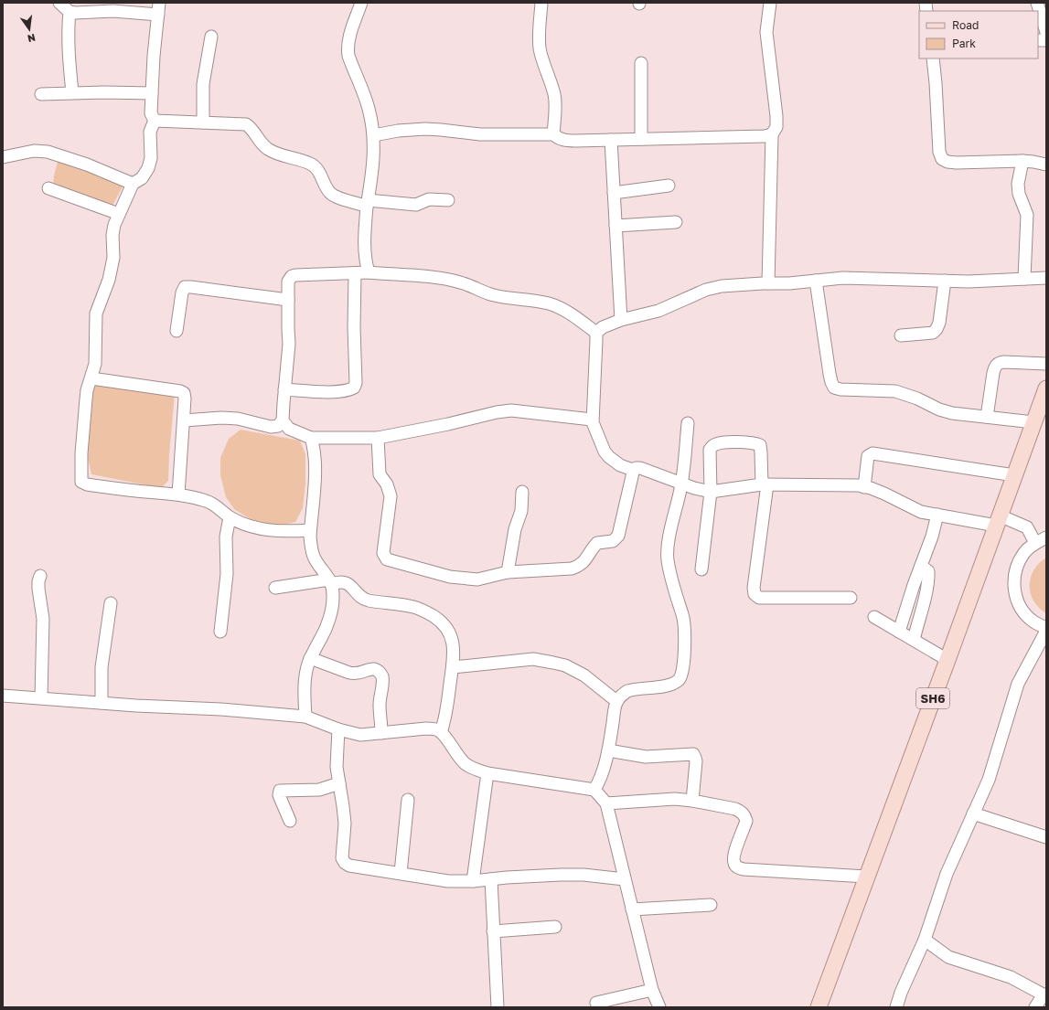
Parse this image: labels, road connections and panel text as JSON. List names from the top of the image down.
{
  "streets": {
    "main road": ["SH6"]
  },
  "legend": ["Road", "Park"],
  "north": "bottom"
}
